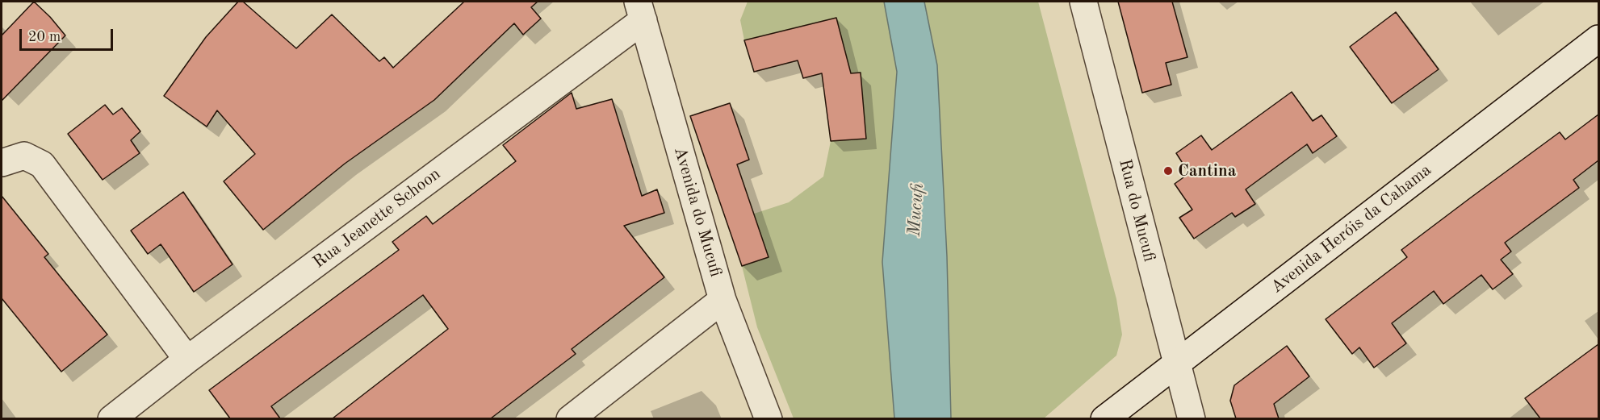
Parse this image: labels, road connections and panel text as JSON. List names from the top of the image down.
{
  "streets": {
    "street": [
      "Rua do Mucufi",
      "Avenida do Mucufi",
      "Rua Jeanette Schoon",
      "Avenida Heróis da Cahama"
    ]
  },
  "crossings": [
    ["Rua do Mucufi", "Avenida Heróis da Cahama"],
    ["Avenida do Mucufi", "Rua Jeanette Schoon"]
  ],
  "water": ["Mucufi"],
  "places": ["Cantina"],
  "scale_bar": "20 m"
}
